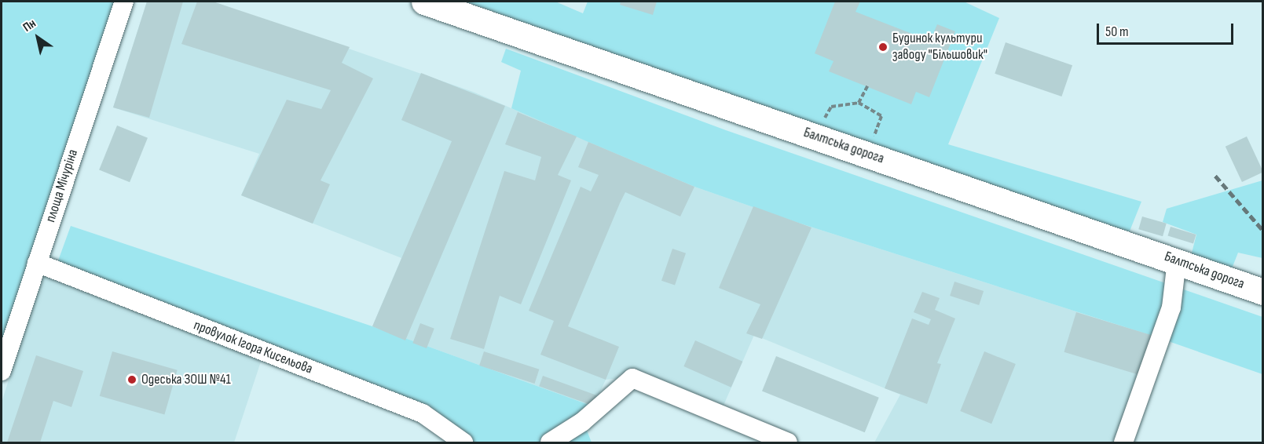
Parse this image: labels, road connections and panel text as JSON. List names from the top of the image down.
{
  "streets": {
    "main road": ["Балтська дорога"],
    "street": ["площа Мічуріна", "провулок Ігора Кисельова"]
  },
  "crossings": [
    ["площа Мічуріна", "провулок Ігора Кисельова"]
  ],
  "places": ["Будинок культури заводу \"Більшовик\"", "Одеська ЗОШ №41"],
  "scale_bar": "50 m",
  "north": "top left"
}
